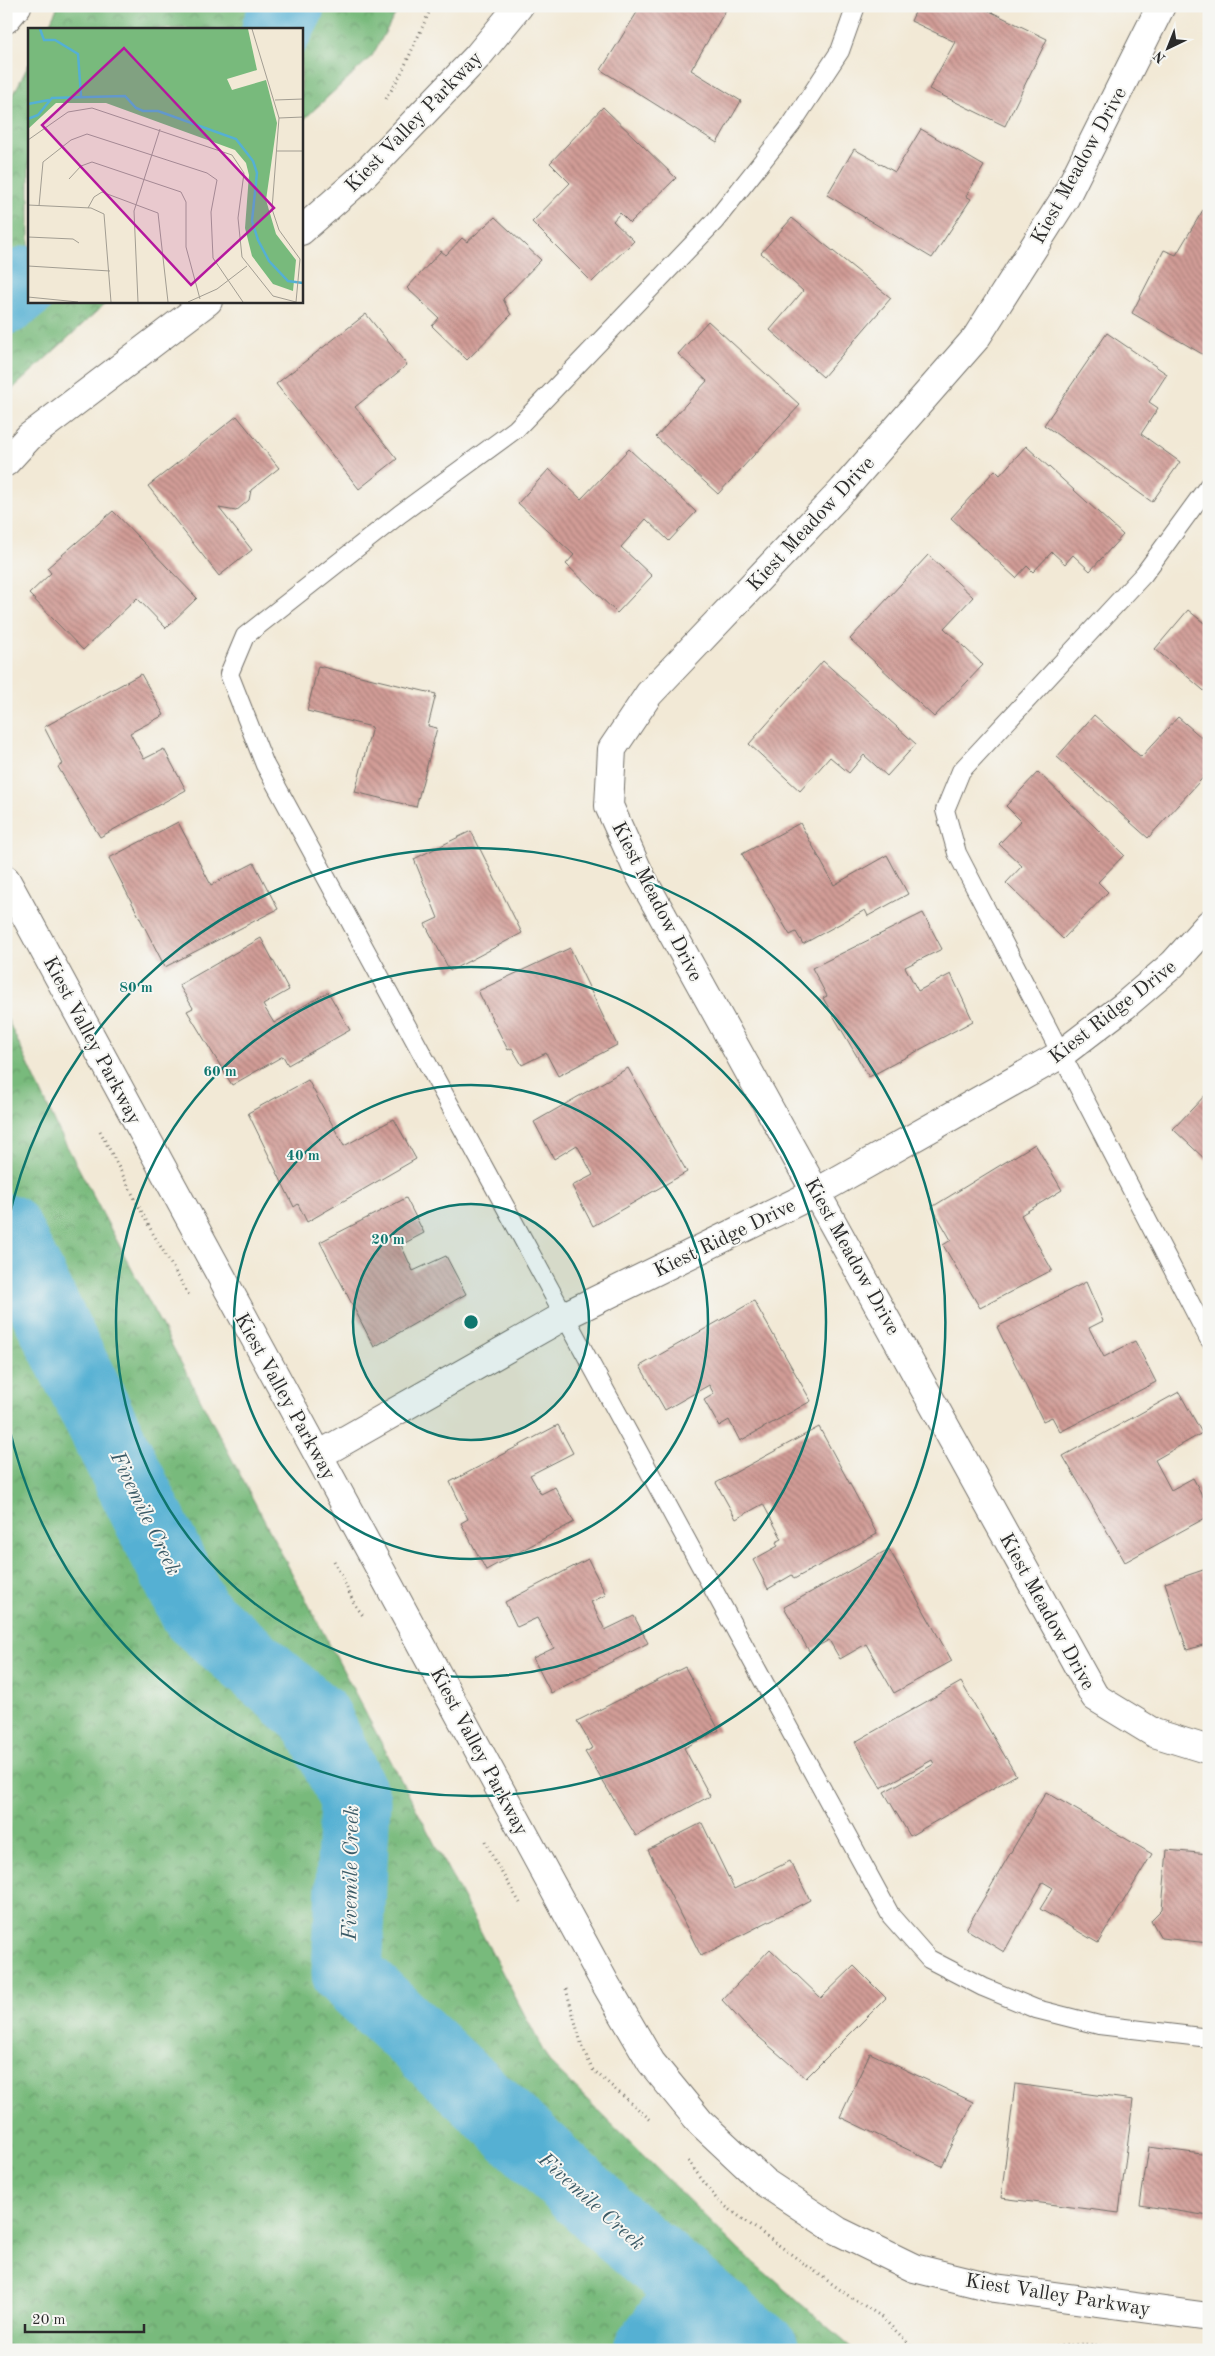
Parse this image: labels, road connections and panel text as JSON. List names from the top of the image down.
{
  "streets": {
    "street": ["Kiest Valley Parkway", "Kiest Meadow Drive", "Kiest Ridge Drive"]
  },
  "crossings": [
    ["Kiest Valley Parkway", "Kiest Ridge Drive"],
    ["Kiest Meadow Drive", "Kiest Ridge Drive"]
  ],
  "water": ["Fivemile Creek"],
  "scale_bar": "20 m",
  "north": "bottom left",
  "rings": [
    "80 m",
    "60 m",
    "40 m",
    "20 m"
  ]
}
